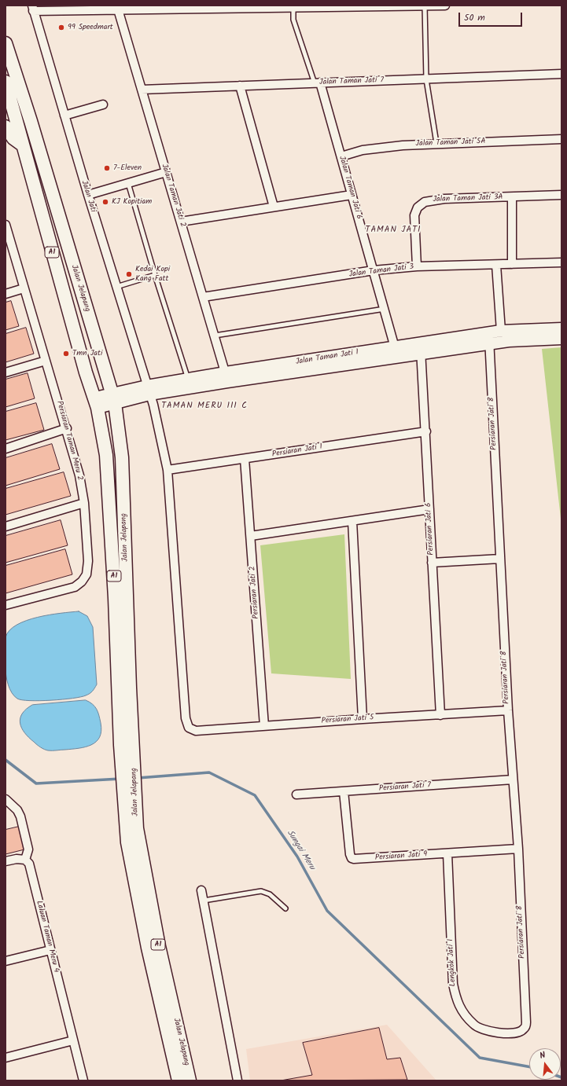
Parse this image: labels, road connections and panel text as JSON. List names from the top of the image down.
{
  "streets": {
    "main road": ["A1", "Jalan Jelapang"],
    "street": [
      "Jalan Taman Jati 7",
      "Jalan Taman Jati 5A",
      "Jalan Taman Jati 6",
      "Jalan Taman Jati 2",
      "Jalan Jati",
      "Jalan Taman Jati 3A",
      "Jalan Taman Jati 3",
      "Jalan Taman Jati 1",
      "Persiaran Jati 8",
      "Persiaran Taman Meru 2",
      "Persiaran Jati 1",
      "Persiaran Jati 6",
      "Persiaran Jati 2",
      "Persiaran Jati 5",
      "Persiaran Jati 7",
      "Persiaran Jati 9",
      "Laluan Taman Meru 4",
      "Lengkok Jati 1"
    ]
  },
  "crossings": [
    ["Jalan Taman Jati 7", "Jalan Taman Jati 6"],
    ["Jalan Taman Jati 7", "Jalan Taman Jati 2"],
    ["Jalan Taman Jati 5A", "Jalan Taman Jati 6"],
    ["Jalan Taman Jati 6", "Jalan Taman Jati 3"],
    ["Jalan Taman Jati 6", "Jalan Taman Jati 1"],
    ["Jalan Taman Jati 2", "Jalan Taman Jati 3"],
    ["Jalan Taman Jati 2", "Jalan Taman Jati 1"],
    ["Jalan Jati", "Jalan Taman Jati 1"],
    ["Jalan Jati", "Persiaran Jati 1"],
    ["Jalan Jati", "Persiaran Jati 5"],
    ["Jalan Taman Jati 3A", "Jalan Taman Jati 3"],
    ["Jalan Jelapang", "Jalan Taman Jati 1"],
    ["Jalan Taman Jati 1", "Persiaran Jati 8"],
    ["Jalan Taman Jati 1", "Persiaran Jati 6"],
    ["Persiaran Jati 8", "Persiaran Jati 5"],
    ["Persiaran Jati 8", "Persiaran Jati 7"],
    ["Persiaran Jati 8", "Persiaran Jati 9"],
    ["Persiaran Jati 8", "Lengkok Jati 1"],
    ["Persiaran Jati 1", "Persiaran Jati 6"],
    ["Persiaran Jati 1", "Persiaran Jati 2"],
    ["Persiaran Jati 6", "Persiaran Jati 5"],
    ["Persiaran Jati 2", "Persiaran Jati 5"],
    ["Persiaran Jati 7", "Persiaran Jati 9"],
    ["Persiaran Jati 9", "Lengkok Jati 1"]
  ],
  "districts": ["TAMAN JATI", "TAMAN MERU III C"],
  "water": ["Sungai Meru"],
  "places": [
    "99 Speedmart",
    "7-Eleven",
    "KJ Kopitiam",
    "Kedai Kopi Kang Fatt",
    "Tmn Jati"
  ],
  "scale_bar": "50 m",
  "north": "top"
}
